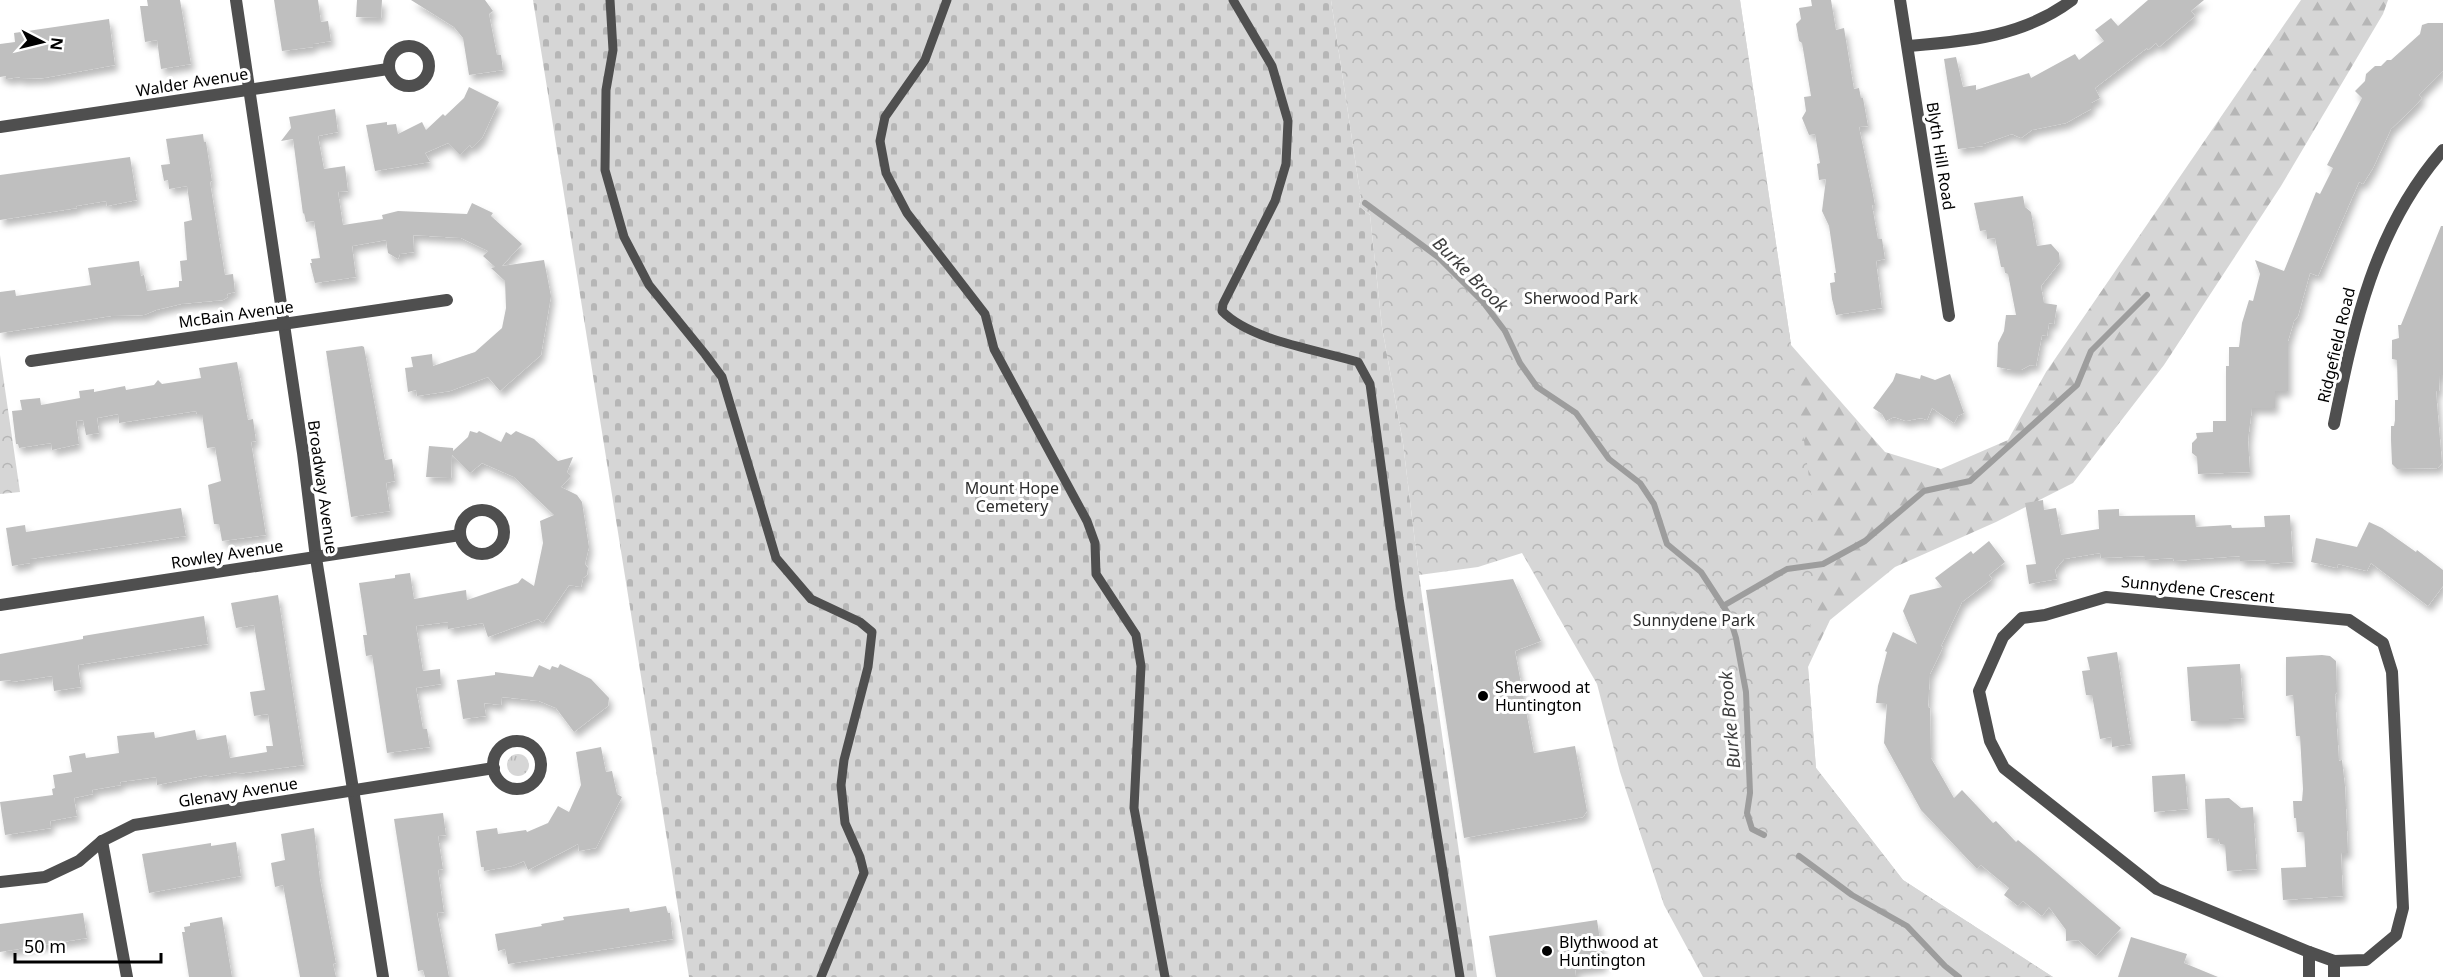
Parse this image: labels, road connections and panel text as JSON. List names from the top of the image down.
{
  "streets": {
    "street": [
      "Walder Avenue",
      "Blyth Hill Road",
      "McBain Avenue",
      "Ridgefield Road",
      "Broadway Avenue",
      "Rowley Avenue",
      "Sunnydene Crescent",
      "Glenavy Avenue"
    ]
  },
  "crossings": [
    ["Walder Avenue", "Broadway Avenue"],
    ["McBain Avenue", "Broadway Avenue"],
    ["Broadway Avenue", "Rowley Avenue"],
    ["Broadway Avenue", "Glenavy Avenue"]
  ],
  "water": ["Burke Brook"],
  "parks": ["Sherwood Park", "Mount Hope Cemetery", "Sunnydene Park"],
  "places": ["Sherwood at Huntington", "Blythwood at Huntington"],
  "scale_bar": "50 m",
  "north": "right"
}
